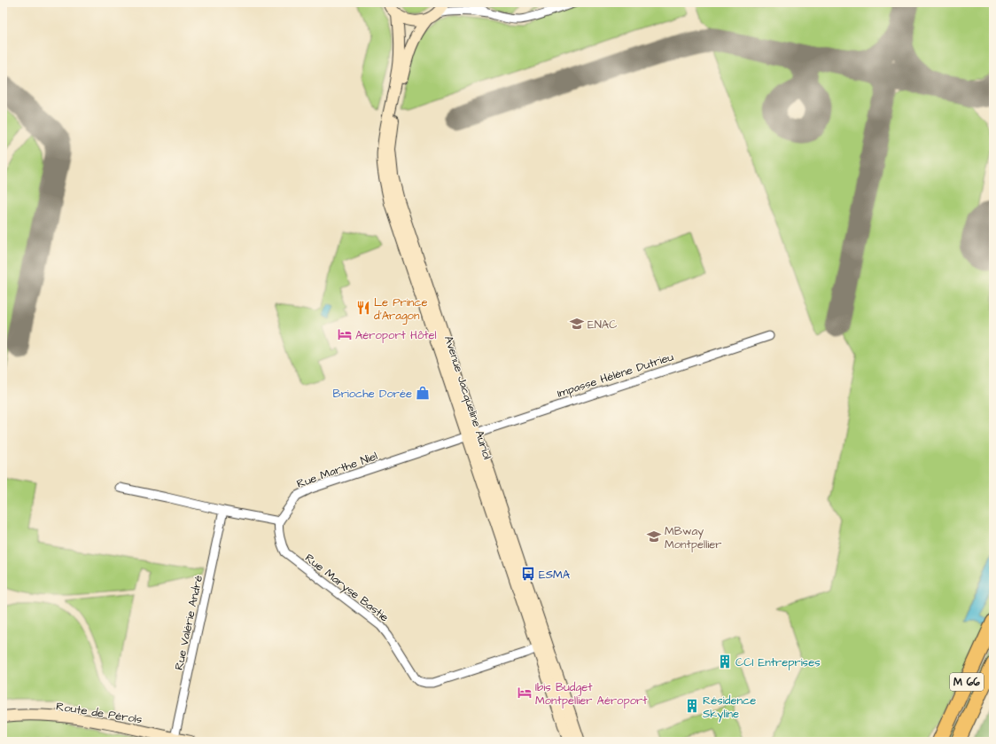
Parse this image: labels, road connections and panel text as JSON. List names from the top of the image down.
{
  "streets": {
    "highway": ["M 66"],
    "main road": ["Avenue Jacqueline Auriol", "Route de Pérols"],
    "street": [
      "Impasse Hélène Dutrieu",
      "Rue Marthe Niel",
      "Rue Maryse Bastie",
      "Rue Valérie André"
    ]
  },
  "crossings": [
    ["Impasse Hélène Dutrieu", "Avenue Jacqueline Auriol"],
    ["Impasse Hélène Dutrieu", "Rue Marthe Niel"],
    ["Avenue Jacqueline Auriol", "Rue Marthe Niel"],
    ["Avenue Jacqueline Auriol", "Rue Maryse Bastie"],
    ["Rue Marthe Niel", "Rue Maryse Bastie"],
    ["Rue Valérie André", "Route de Pérols"]
  ],
  "places": {
    "restaurant": ["Le Prince d’Aragon"],
    "school or university": ["ENAC", "MBway Montpellier"],
    "hotel": ["Aéroport Hôtel", "Ibis Budget Montpellier Aéroport"],
    "shop": ["Brioche Dorée"],
    "bus stop": ["ESMA"],
    "building": ["CCI Entreprises", "Résidence Skyline"]
  }
}
